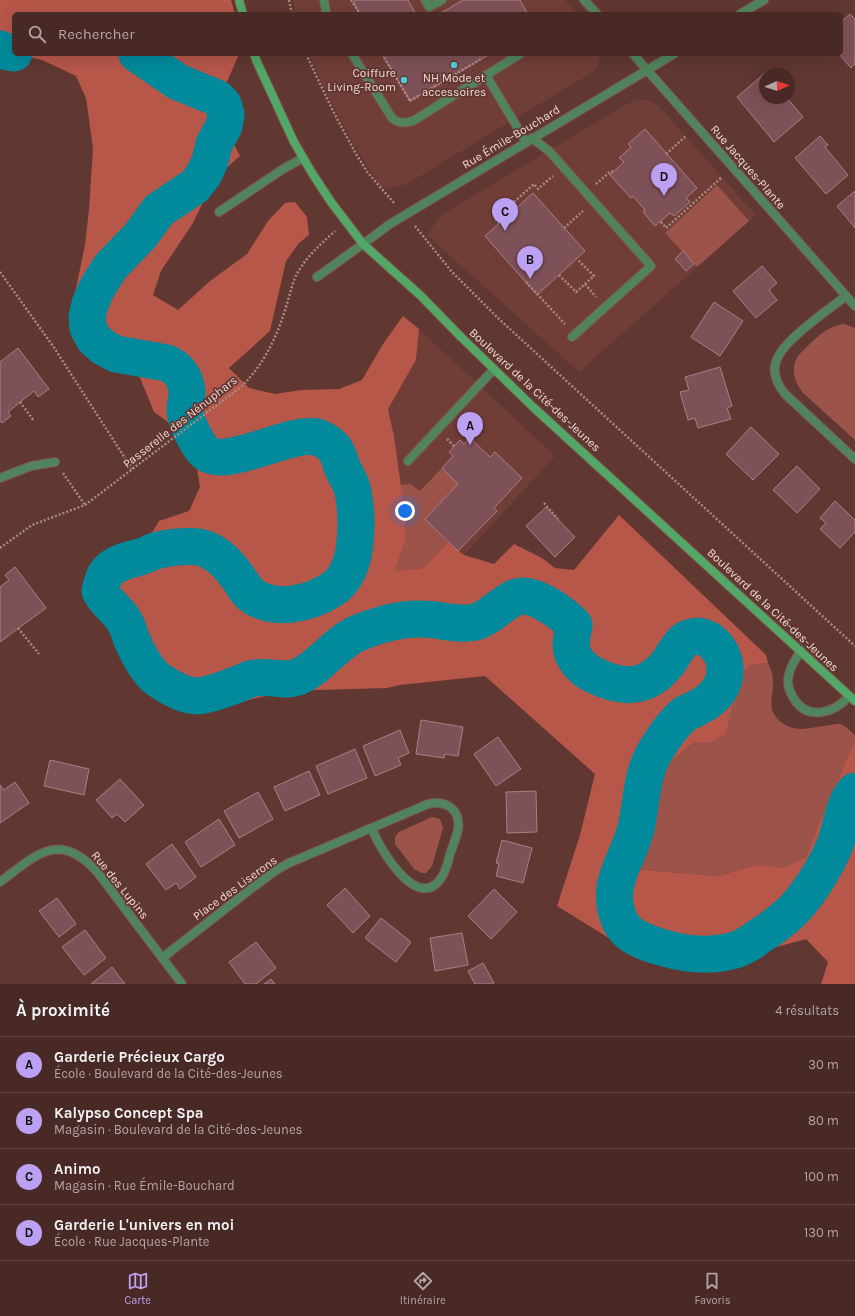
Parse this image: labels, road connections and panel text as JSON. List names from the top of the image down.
{
  "streets": {
    "main road": ["Boulevard de la Cité-des-Jeunes"],
    "street": [
      "Rue Émile-Bouchard",
      "Rue Jacques-Plante",
      "Rue des Lupins",
      "Place des Liserons"
    ],
    "path": ["Passerelle des Nénuphars"]
  },
  "crossings": [
    ["Rue Émile-Bouchard", "Rue Jacques-Plante"],
    ["Rue Émile-Bouchard", "Boulevard de la Cité-des-Jeunes"],
    ["Boulevard de la Cité-des-Jeunes", "Passerelle des Nénuphars"],
    ["Rue des Lupins", "Place des Liserons"]
  ],
  "places": ["NH Mode et accessoires", "Coiffure Living-Room"],
  "north": "right",
  "page": {
    "search": "Rechercher",
    "pins": [
      "D",
      "C",
      "B",
      "A"
    ],
    "heading": ["À proximité", "4 résultats"],
    "list": [
      {
        "mark": "A",
        "name": "Garderie Précieux Cargo",
        "note": "École · Boulevard de la Cité-des-Jeunes",
        "value": "30 m"
      },
      {
        "mark": "B",
        "name": "Kalypso Concept Spa",
        "note": "Magasin · Boulevard de la Cité-des-Jeunes",
        "value": "80 m"
      },
      {
        "mark": "C",
        "name": "Animo",
        "note": "Magasin · Rue Émile-Bouchard",
        "value": "100 m"
      },
      {
        "mark": "D",
        "name": "Garderie L'univers en moi",
        "note": "École · Rue Jacques-Plante",
        "value": "130 m"
      }
    ],
    "nav": ["Carte", "Itinéraire", "Favoris"]
  }
}
